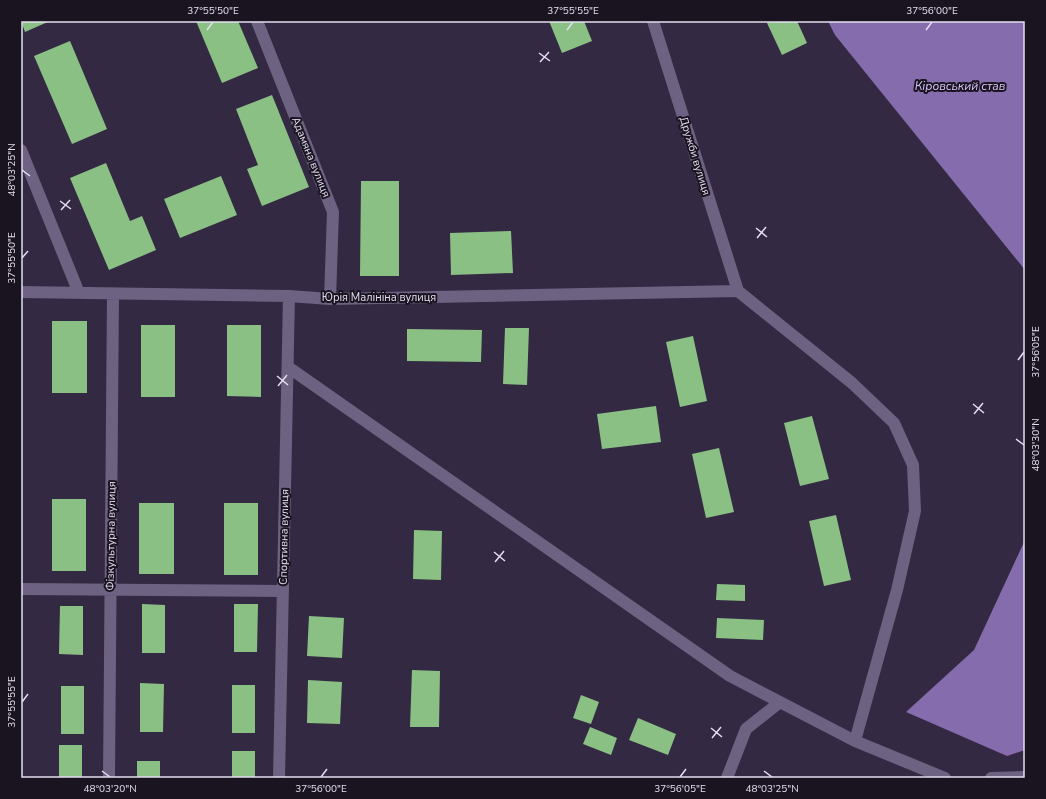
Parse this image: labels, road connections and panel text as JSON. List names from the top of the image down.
{
  "streets": {
    "street": [
      "Дружби вулиця",
      "Адамяна вулиця",
      "Юрія Малініна вулиця",
      "Фiзкультурна вулиця",
      "Спортивна вулиця"
    ]
  },
  "crossings": [
    ["Дружби вулиця", "Юрія Малініна вулиця"],
    ["Адамяна вулиця", "Юрія Малініна вулиця"],
    ["Юрія Малініна вулиця", "Фiзкультурна вулиця"],
    ["Юрія Малініна вулиця", "Спортивна вулиця"]
  ],
  "water": ["Кіровський став"],
  "coordinates": [
    "37°55'50\"E",
    "37°55'55\"E",
    "37°56'00\"E",
    "48°03'25\"N",
    "37°56'05\"E",
    "48°03'30\"N",
    "48°03'20\"N"
  ]
}
